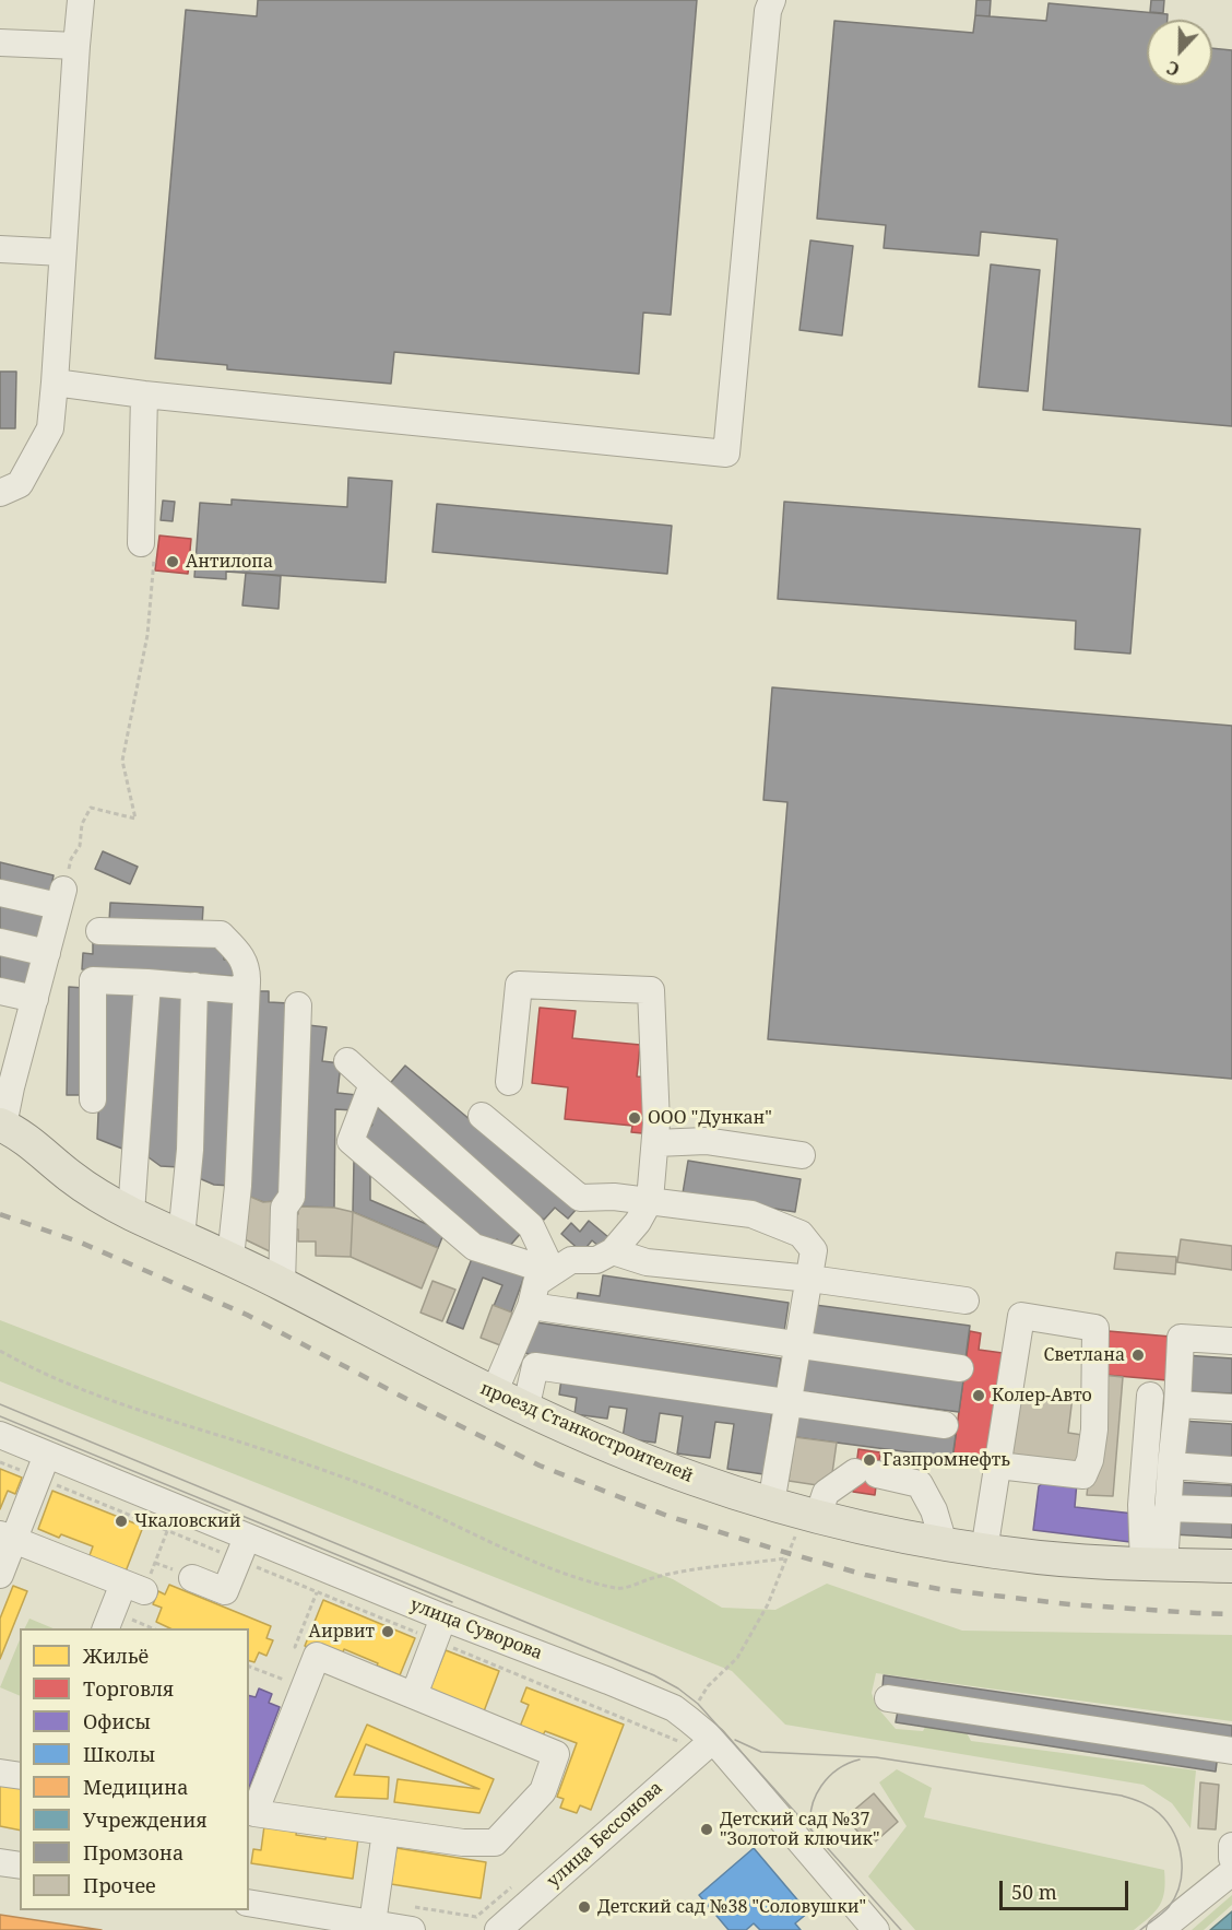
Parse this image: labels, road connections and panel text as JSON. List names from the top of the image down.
{
  "streets": {
    "main road": ["проезд Станкостроителей"],
    "street": ["улица Суворова", "улица Бессонова"]
  },
  "crossings": [
    ["улица Суворова", "улица Бессонова"]
  ],
  "places": [
    "Aнтилопа",
    "ООО \"Дункан\"",
    "Светлана",
    "Колер-Авто",
    "Газпромнефть",
    "Чкаловский",
    "Аирвит",
    "Детский сад №37 \"Золотой ключик\"",
    "Детский сад №38 \"Соловушки\""
  ],
  "legend": [
    "Жильё",
    "Торговля",
    "Офисы",
    "Школы",
    "Медицина",
    "Учреждения",
    "Промзона",
    "Прочее"
  ],
  "scale_bar": "50 m",
  "north": "bottom"
}
